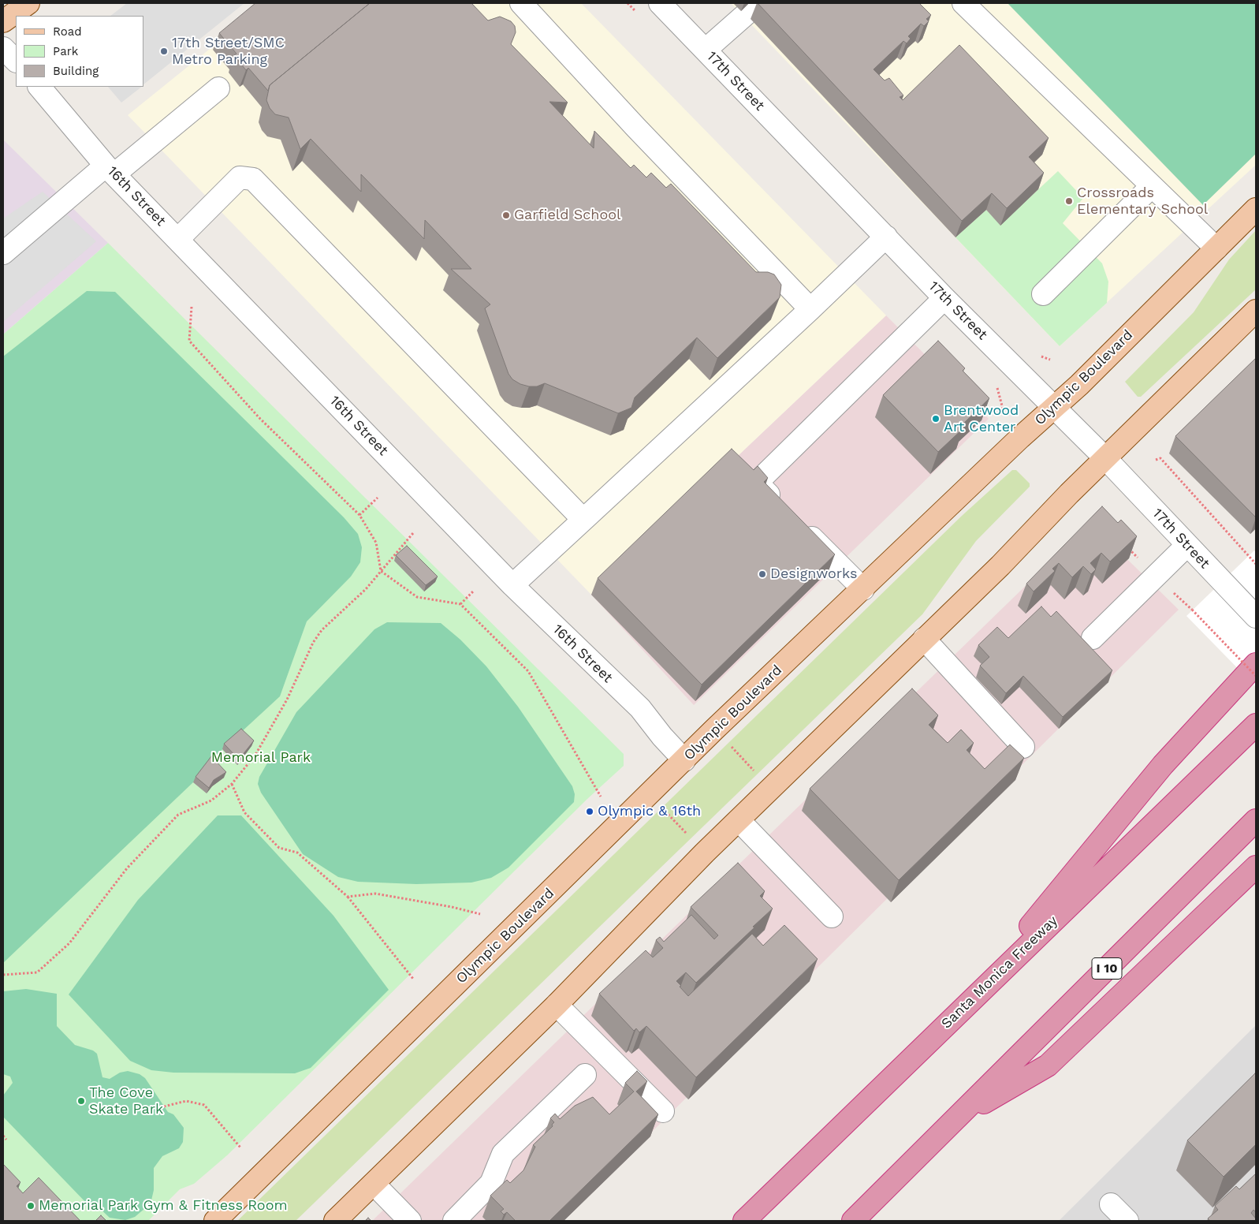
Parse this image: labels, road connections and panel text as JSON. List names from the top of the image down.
{
  "streets": {
    "highway": ["I 10", "Santa Monica Freeway"],
    "main road": ["Olympic Boulevard"],
    "street": ["17th Street", "16th Street"]
  },
  "crossings": [
    ["17th Street", "Olympic Boulevard"],
    ["16th Street", "Olympic Boulevard"]
  ],
  "parks": ["Memorial Park"],
  "places": [
    "17th Street/SMC Metro Parking",
    "Crossroads Elementary School",
    "Garfield School",
    "Brentwood Art Center",
    "Designworks",
    "Olympic & 16th",
    "The Cove Skate Park",
    "Memorial Park Gym & Fitness Room"
  ],
  "legend": ["Road", "Park", "Building"]
}
